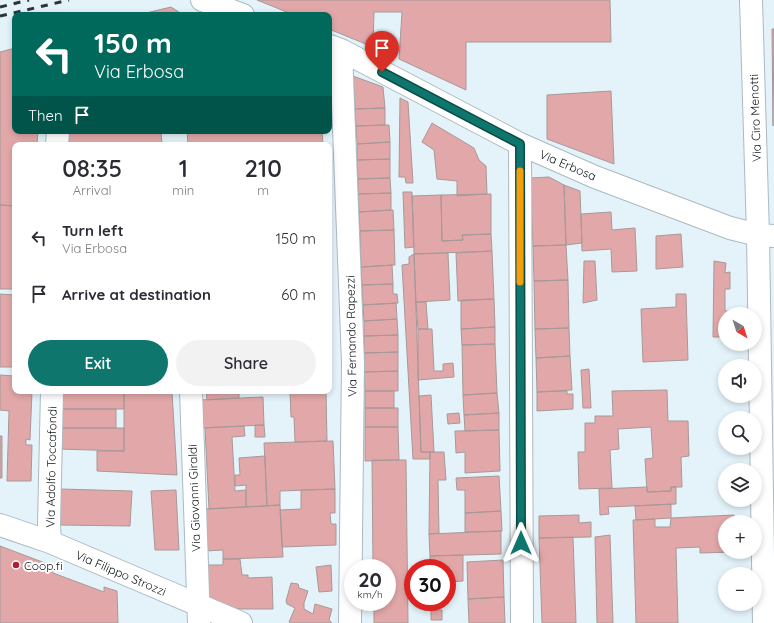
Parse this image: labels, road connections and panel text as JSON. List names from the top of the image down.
{
  "streets": {
    "street": [
      "Via Ciro Menotti",
      "Via Erbosa",
      "Via Fernando Rapezzi",
      "Via Adolfo Toccafondi",
      "Via Giovanni Giraldi",
      "Via Filippo Strozzi"
    ]
  },
  "crossings": [
    ["Via Ciro Menotti", "Via Erbosa"],
    ["Via Erbosa", "Via Fernando Rapezzi"],
    ["Via Adolfo Toccafondi", "Via Filippo Strozzi"],
    ["Via Giovanni Giraldi", "Via Filippo Strozzi"]
  ],
  "places": ["Coop.fi"],
  "north": "bottom right",
  "page": {
    "turn": ["150 m", "Via Erbosa"],
    "then": "Then",
    "eta": [
      "08:35",
      "Arrival",
      "1",
      "min",
      "210",
      "m"
    ],
    "list": [
      {
        "name": "Turn left",
        "note": "Via Erbosa",
        "value": "150 m"
      },
      {
        "name": "Arrive at destination",
        "value": "60 m"
      }
    ],
    "map_buttons": ["+", "−"],
    "buttons": ["Exit", "Share"],
    "speed": "20 km/h",
    "limit": "30"
  }
}
